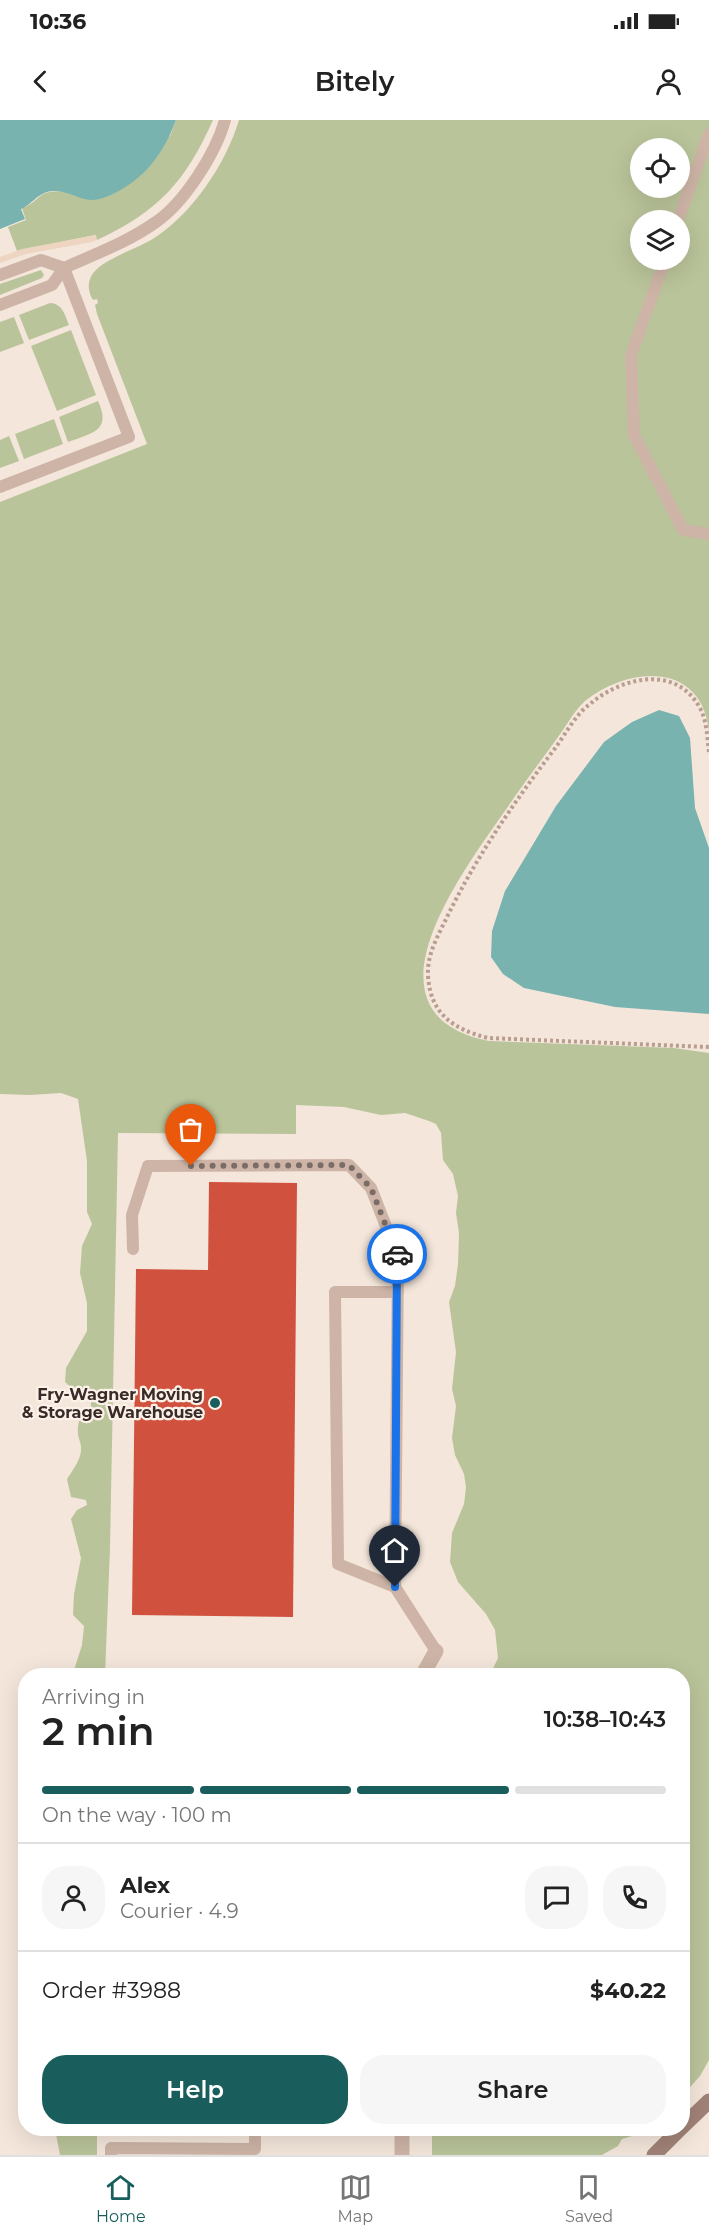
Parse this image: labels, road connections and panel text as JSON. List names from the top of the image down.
{
  "places": ["Fry-Wagner Moving & Storage Warehouse"],
  "page": {
    "status": "10:36",
    "header": "Bitely",
    "heading": ["2 min", "Arriving in", "10:38–10:43"],
    "panel": [
      "Alex",
      "Courier · 4.9",
      "Order #3988",
      "$40.22"
    ],
    "bar": "On the way · 100 m",
    "buttons": ["Help", "Share"],
    "tabs": ["Home", "Map", "Saved"]
  }
}
